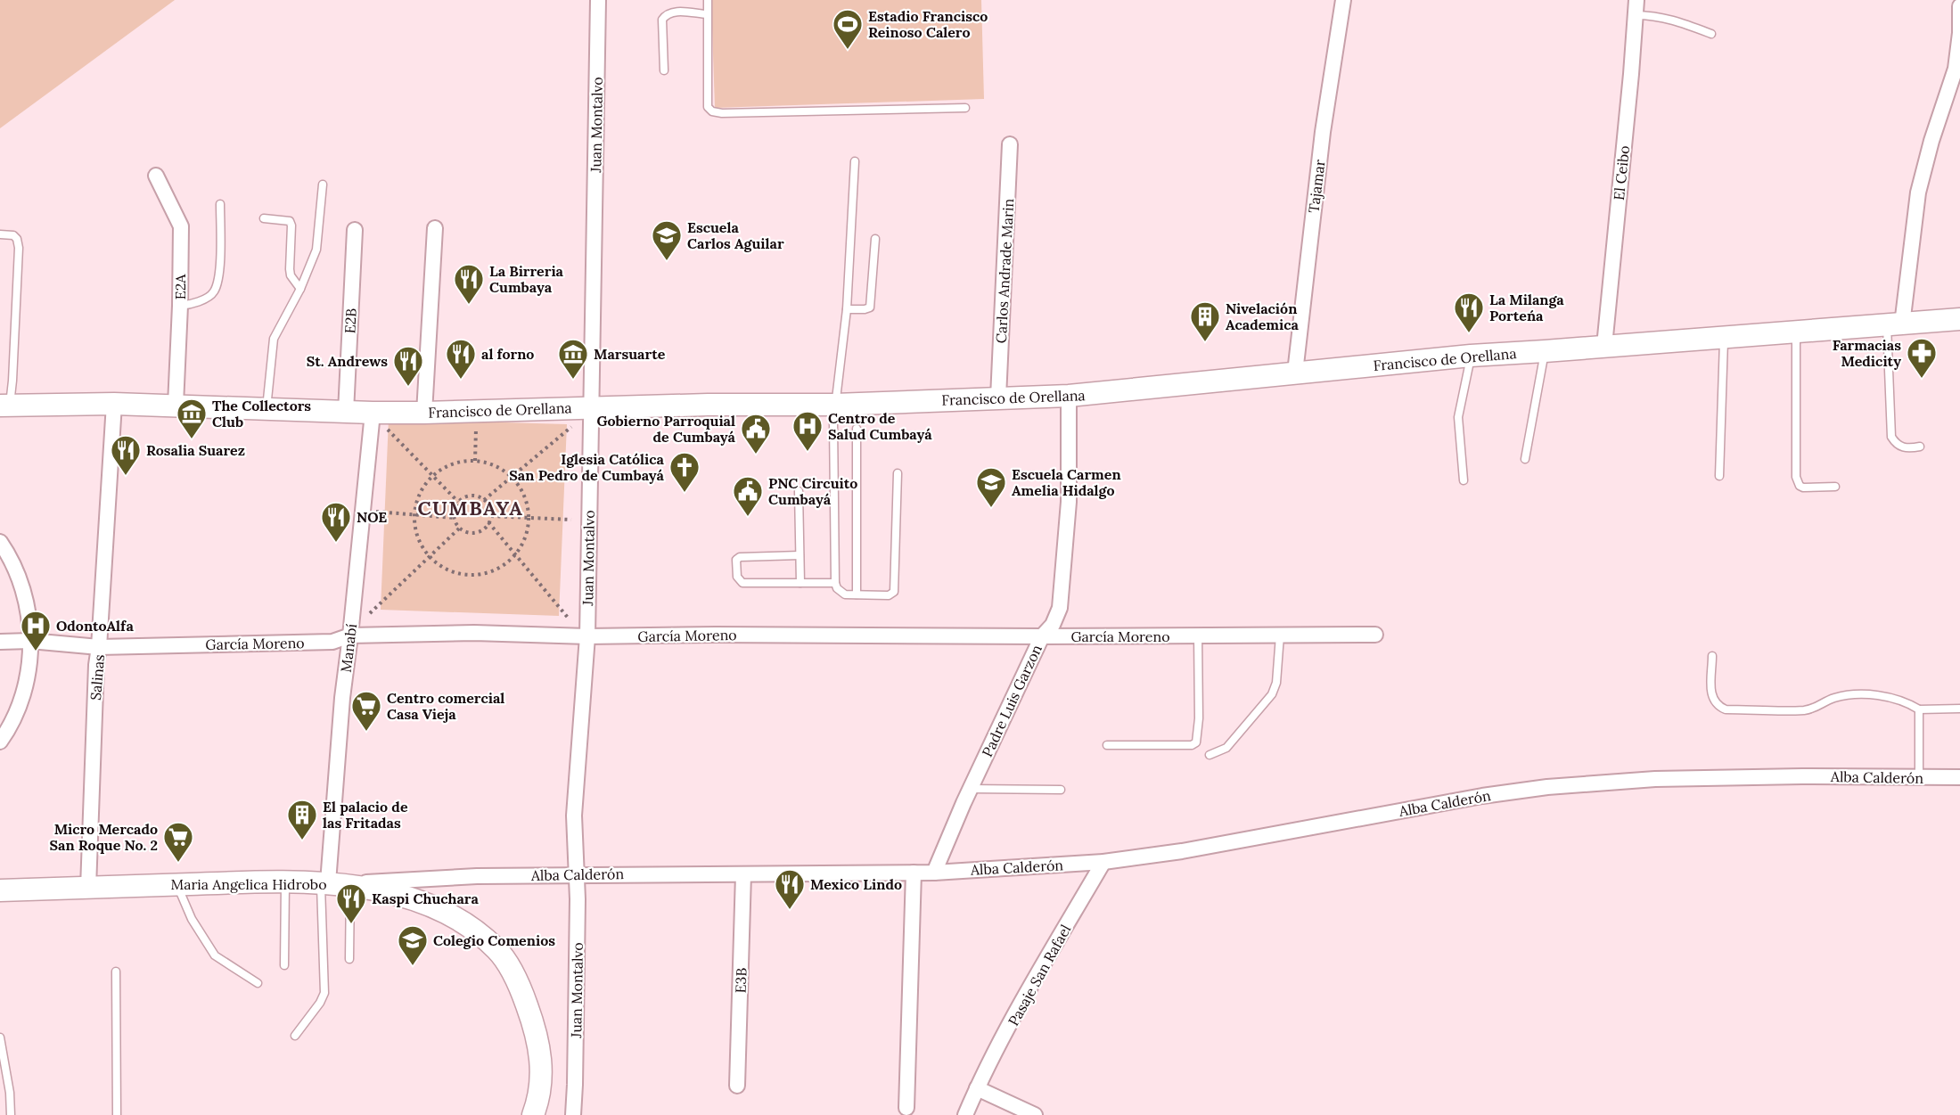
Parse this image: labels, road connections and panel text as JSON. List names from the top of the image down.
{
  "streets": {
    "street": [
      "Juan Montalvo",
      "El Ceibo",
      "Tajamar",
      "Carlos Andrade Marin",
      "E2A",
      "E2B",
      "Francisco de Orellana",
      "García Moreno",
      "Manabí",
      "Salinas",
      "Padre Luis Garzon",
      "Alba Calderón",
      "Maria Angelica Hidrobo",
      "Pasaje San Rafael",
      "E3B"
    ]
  },
  "crossings": [
    ["Juan Montalvo", "Francisco de Orellana"],
    ["Juan Montalvo", "García Moreno"],
    ["Juan Montalvo", "Alba Calderón"],
    ["El Ceibo", "Francisco de Orellana"],
    ["Tajamar", "Francisco de Orellana"],
    ["Carlos Andrade Marin", "Francisco de Orellana"],
    ["E2A", "Francisco de Orellana"],
    ["E2B", "Francisco de Orellana"],
    ["Francisco de Orellana", "Manabí"],
    ["Francisco de Orellana", "Salinas"],
    ["Francisco de Orellana", "Padre Luis Garzon"],
    ["García Moreno", "Manabí"],
    ["García Moreno", "Salinas"],
    ["García Moreno", "Padre Luis Garzon"],
    ["Manabí", "Alba Calderón"],
    ["Manabí", "Maria Angelica Hidrobo"],
    ["Salinas", "Maria Angelica Hidrobo"],
    ["Padre Luis Garzon", "Alba Calderón"],
    ["Alba Calderón", "Maria Angelica Hidrobo"],
    ["Alba Calderón", "Pasaje San Rafael"],
    ["Alba Calderón", "E3B"]
  ],
  "districts": ["CUMBAYA"],
  "places": {
    "sports": ["Estadio Francisco Reinoso Calero"],
    "school or university": ["Escuela Carlos Aguilar", "Escuela Carmen Amelia Hidalgo", "Colegio Comenios"],
    "restaurant": [
      "La Birreria Cumbaya",
      "La Milanga Porteńa",
      "al forno",
      "St. Andrews",
      "Rosalia Suarez",
      "NOE",
      "Mexico Lindo",
      "Kaspi Chuchara"
    ],
    "building": ["Nivelación Academica", "El palacio de las Fritadas"],
    "pharmacy": ["Farmacias Medicity"],
    "museum": ["Marsuarte", "The Collectors Club"],
    "hospital": ["Centro de Salud Cumbayá", "OdontoAlfa"],
    "public building": ["Gobierno Parroquial de Cumbayá", "PNC Circuito Cumbayá"],
    "church": ["Iglesia Católica San Pedro de Cumbayá"],
    "supermarket": ["Centro comercial Casa Vieja", "Micro Mercado San Roque No. 2"]
  }
}
